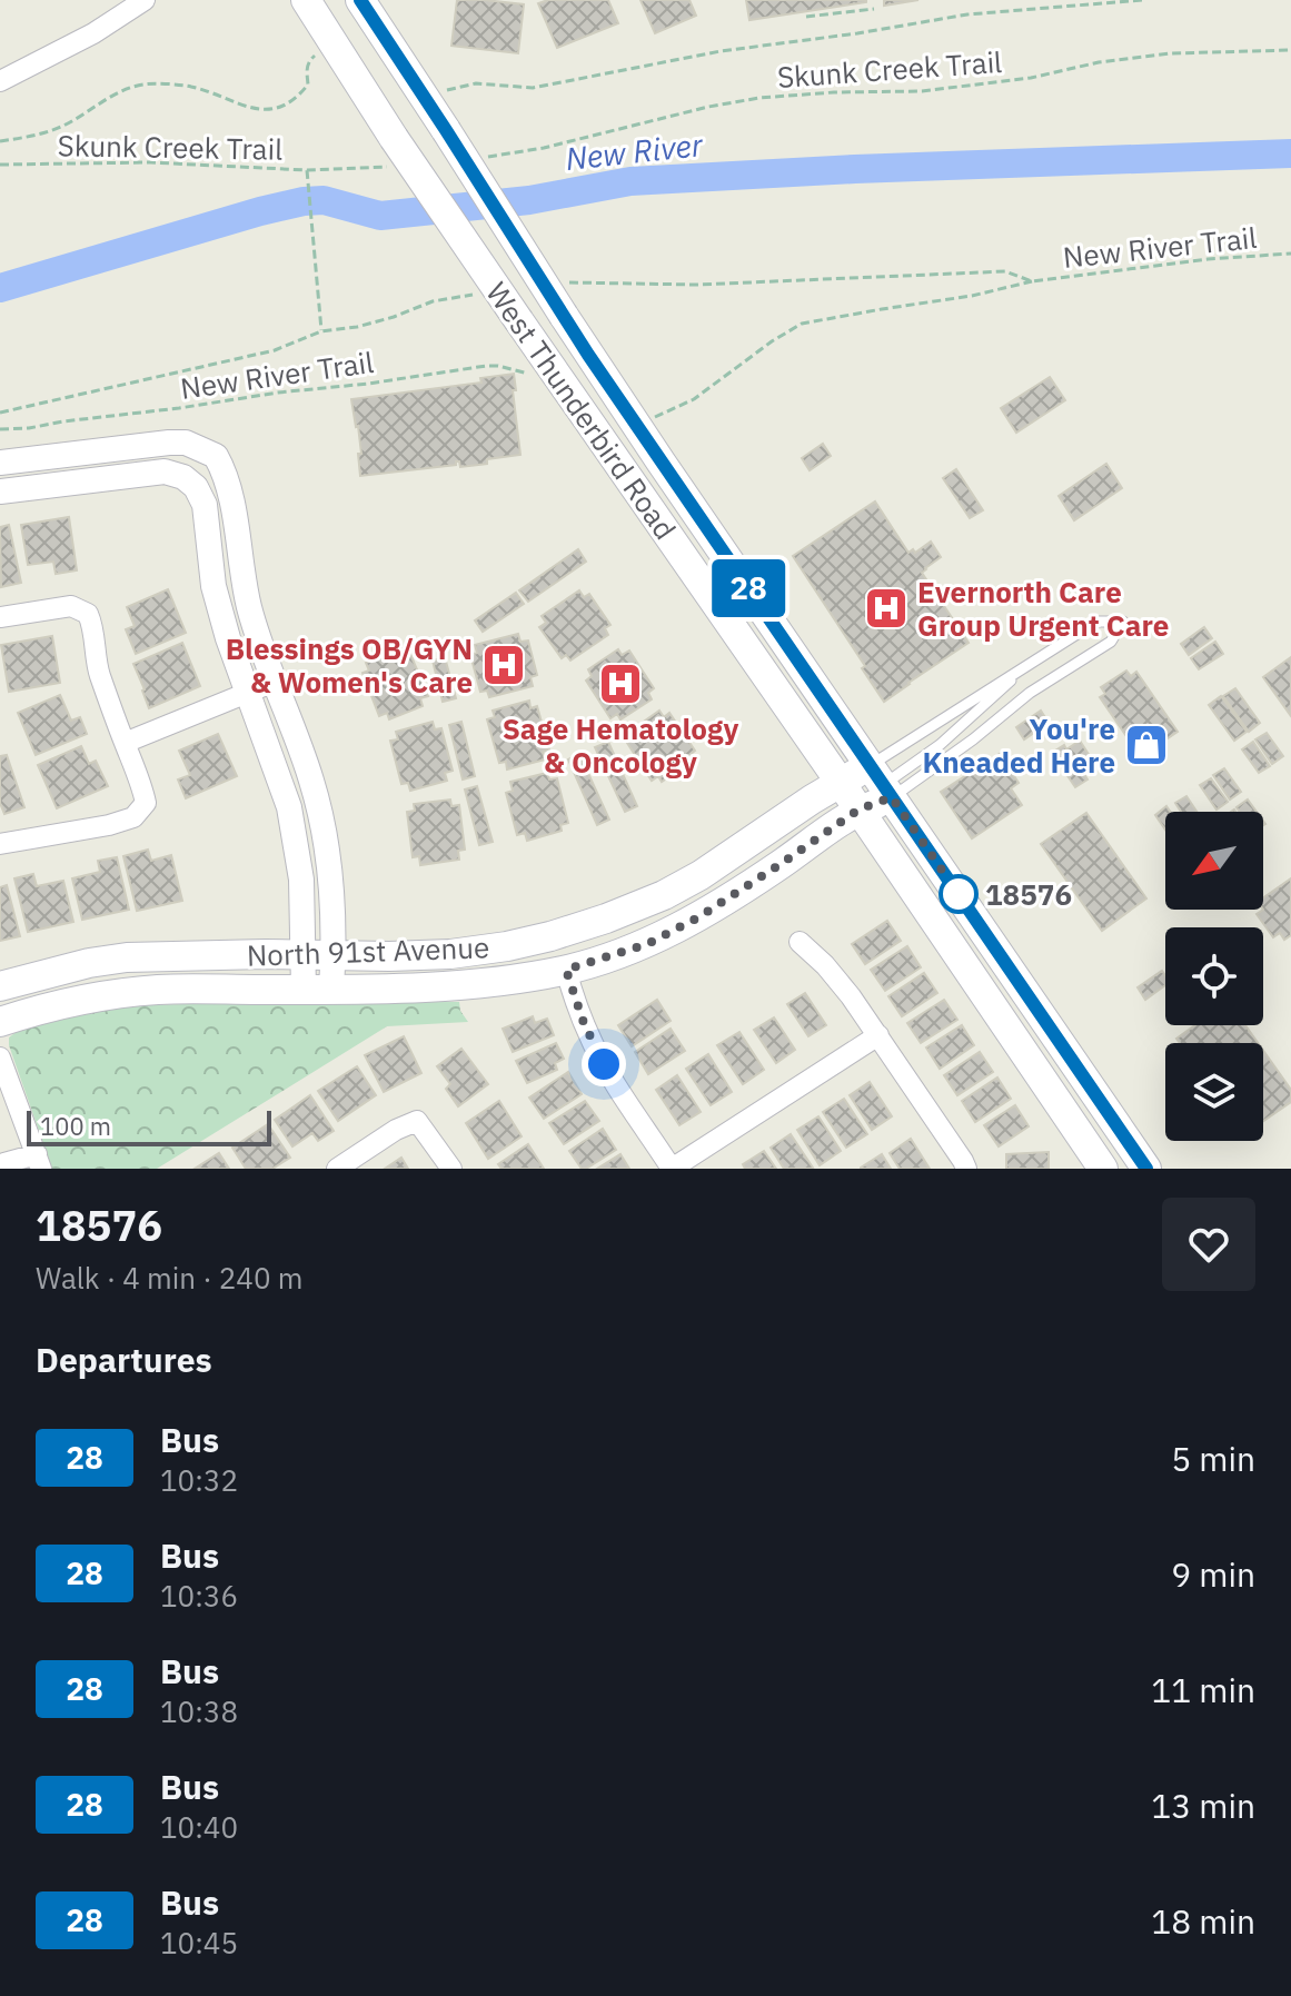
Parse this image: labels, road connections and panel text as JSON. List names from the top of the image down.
{
  "streets": {
    "main road": ["West Thunderbird Road", "North 91st Avenue"],
    "path": ["Skunk Creek Trail", "New River Trail"]
  },
  "crossings": [
    ["Skunk Creek Trail", "New River Trail"],
    ["Skunk Creek Trail", "West Thunderbird Road"],
    ["New River Trail", "West Thunderbird Road"],
    ["West Thunderbird Road", "North 91st Avenue"]
  ],
  "water": ["New River"],
  "places": {
    "hospital": ["Evernorth Care Group Urgent Care", "Blessings OB/GYN & Women's Care", "Sage Hematology & Oncology"],
    "shop": ["You're Kneaded Here"],
    "other": ["18576"]
  },
  "lines": ["bus line 28"],
  "scale_bar": "100 m",
  "north": "bottom left",
  "page": {
    "on_map": "28",
    "scale": "100 m",
    "heading": [
      ["18576", "Walk · 4 min · 240 m"],
      "Departures"
    ],
    "list": [
      {
        "mark": "28",
        "name": "Bus",
        "note": "10:32",
        "value": "5 min"
      },
      {
        "mark": "28",
        "name": "Bus",
        "note": "10:36",
        "value": "9 min"
      },
      {
        "mark": "28",
        "name": "Bus",
        "note": "10:38",
        "value": "11 min"
      },
      {
        "mark": "28",
        "name": "Bus",
        "note": "10:40",
        "value": "13 min"
      },
      {
        "mark": "28",
        "name": "Bus",
        "note": "10:45",
        "value": "18 min"
      }
    ]
  }
}
